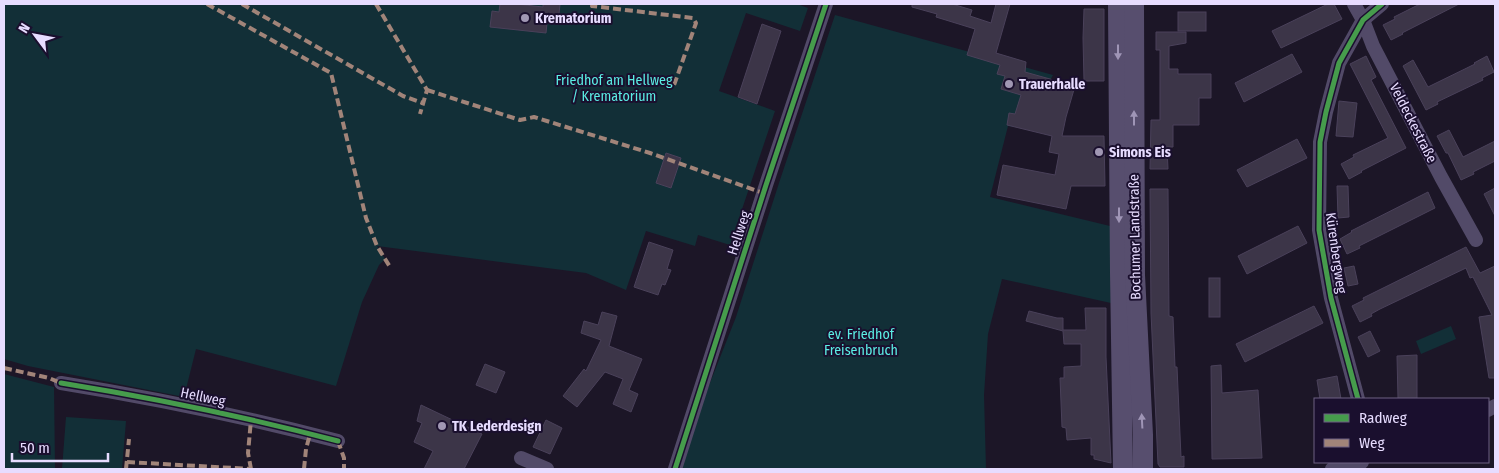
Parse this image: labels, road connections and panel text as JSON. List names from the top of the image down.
{
  "streets": {
    "main road": ["Bochumer Landstraße"],
    "street": ["Veldeckestraße", "Hellweg", "Kürenbergweg"]
  },
  "crossings": [
    ["Veldeckestraße", "Kürenbergweg"]
  ],
  "parks": ["Friedhof am Hellweg / Krematorium", "ev. Friedhof Freisenbruch"],
  "places": [
    "Krematorium",
    "Trauerhalle",
    "Simons Eis",
    "TK Lederdesign"
  ],
  "legend": ["Radweg", "Weg"],
  "scale_bar": "50 m",
  "north": "top left"
}
